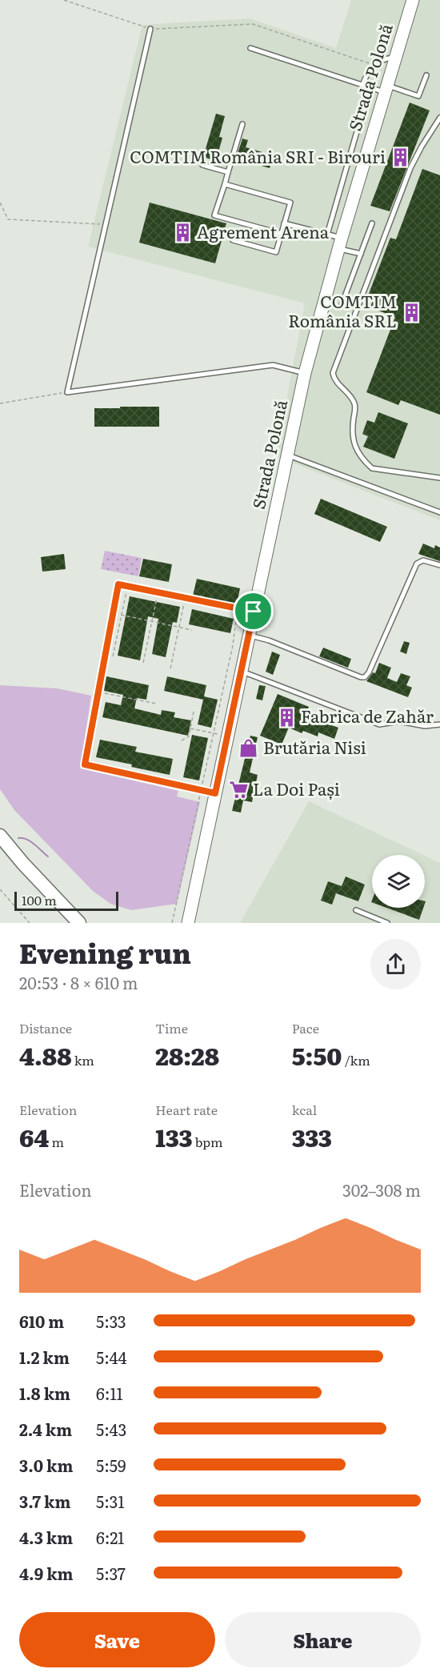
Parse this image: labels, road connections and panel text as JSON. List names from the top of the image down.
{
  "streets": {
    "main road": ["Strada Polonă"]
  },
  "places": {
    "building": [
      "COMTIM România SRI - Birouri",
      "Agrement Arena",
      "COMTIM România SRL",
      "Fabrica de Zahăr"
    ],
    "shop": ["Brutăria Nisi"],
    "supermarket": ["La Doi Pași"]
  },
  "scale_bar": "100 m",
  "page": {
    "scale": "100 m",
    "heading": ["Evening run", "20:53 · 8 × 610 m"],
    "stats": [
      ["Distance", "4.88 km"],
      ["Time", "28:28"],
      ["Pace", "5:50 /km"],
      ["Elevation", "64 m"],
      ["Heart rate", "133 bpm"],
      ["kcal", "333"]
    ],
    "chart": ["Elevation", "302–308 m"],
    "list": [
      {
        "name": "610 m",
        "note": "5:33"
      },
      {
        "name": "1.2 km",
        "note": "5:44"
      },
      {
        "name": "1.8 km",
        "note": "6:11"
      },
      {
        "name": "2.4 km",
        "note": "5:43"
      },
      {
        "name": "3.0 km",
        "note": "5:59"
      },
      {
        "name": "3.7 km",
        "note": "5:31"
      },
      {
        "name": "4.3 km",
        "note": "6:21"
      },
      {
        "name": "4.9 km",
        "note": "5:37"
      }
    ],
    "buttons": ["Save", "Share"]
  }
}
